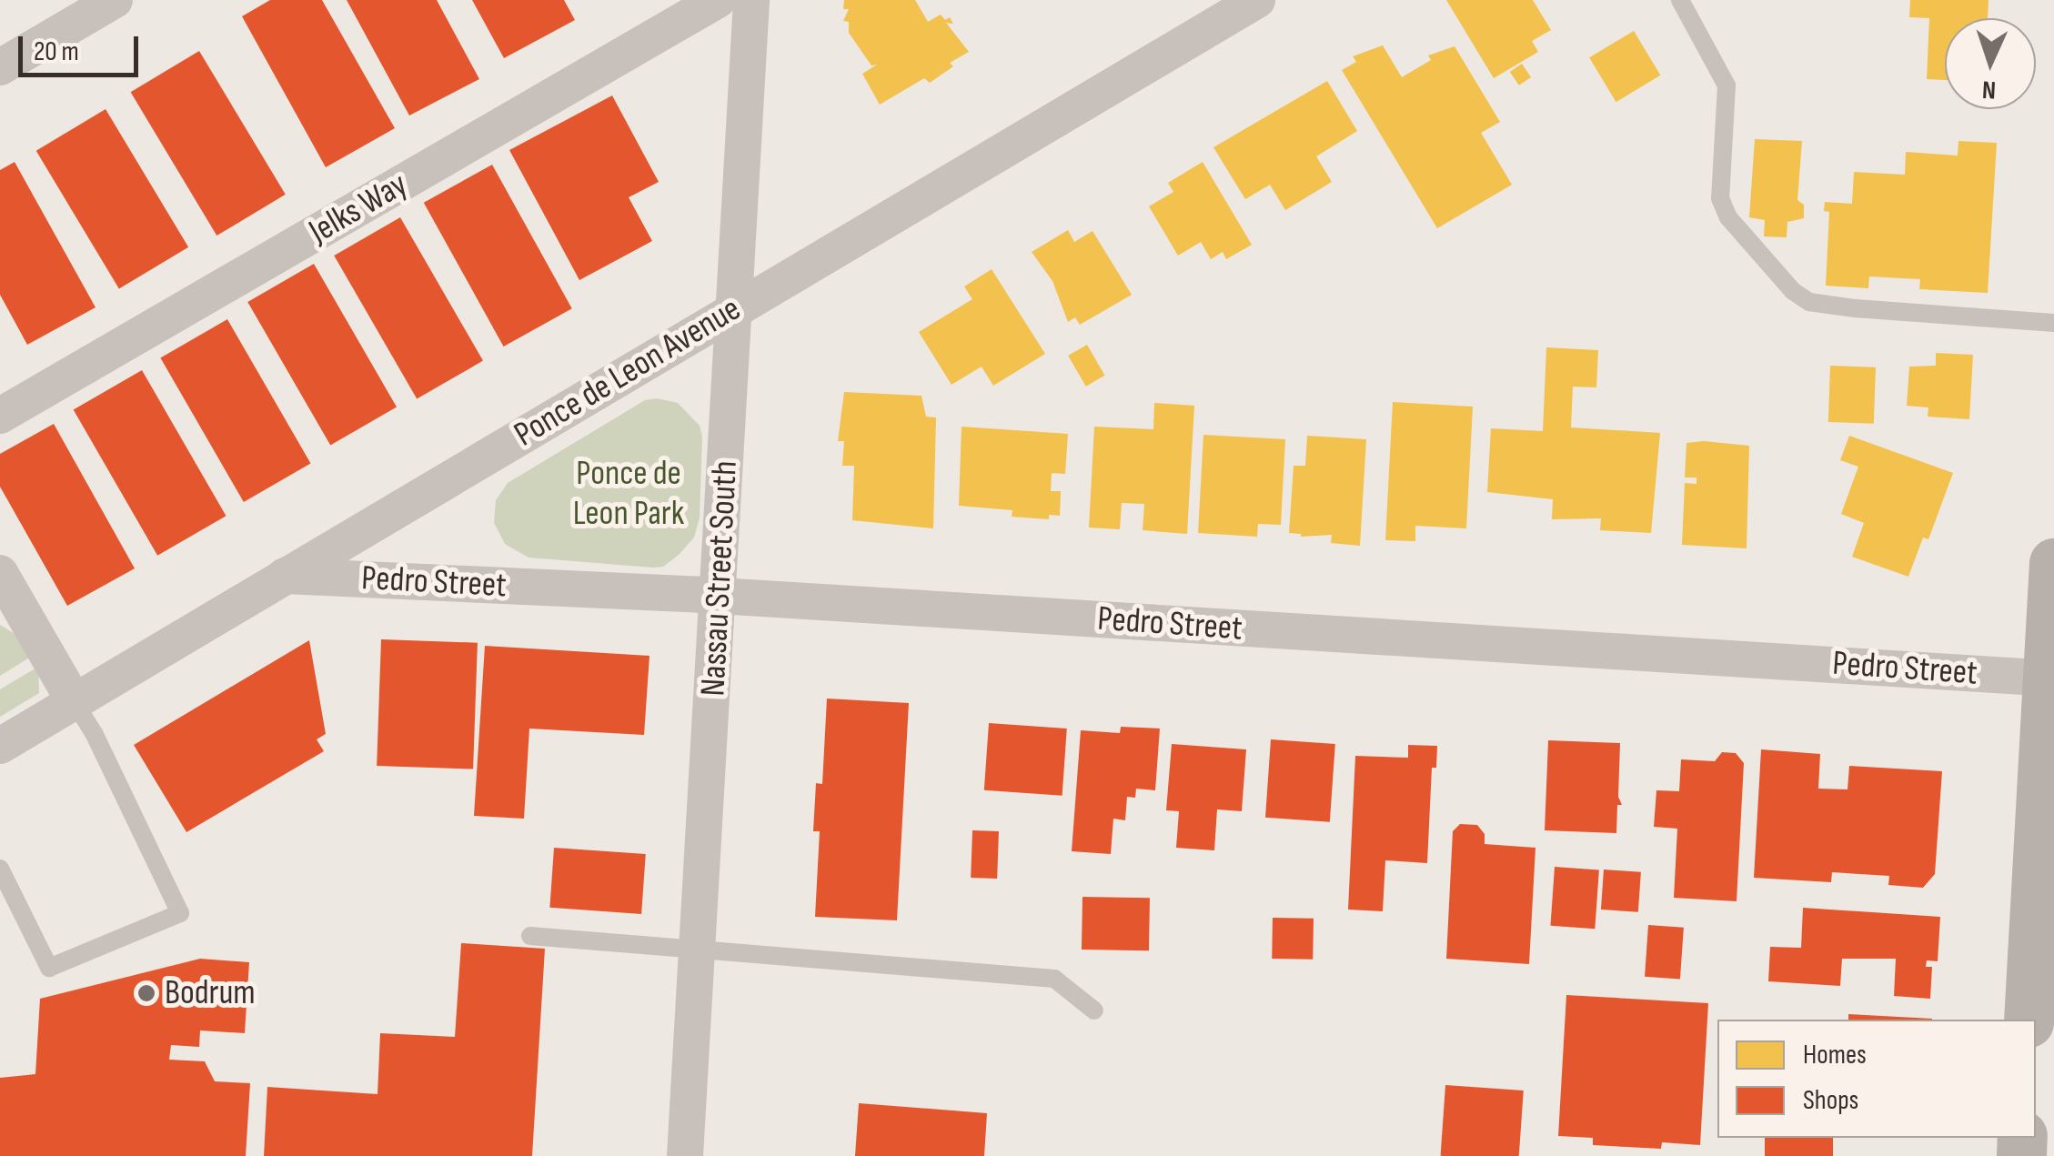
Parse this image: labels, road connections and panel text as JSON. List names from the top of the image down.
{
  "streets": {
    "street": [
      "Jelks Way",
      "Ponce de Leon Avenue",
      "Nassau Street South",
      "Pedro Street"
    ]
  },
  "crossings": [
    ["Ponce de Leon Avenue", "Nassau Street South"],
    ["Ponce de Leon Avenue", "Pedro Street"],
    ["Nassau Street South", "Pedro Street"]
  ],
  "parks": ["Ponce de Leon Park"],
  "places": ["Bodrum"],
  "legend": ["Homes", "Shops"],
  "scale_bar": "20 m",
  "north": "bottom"
}
